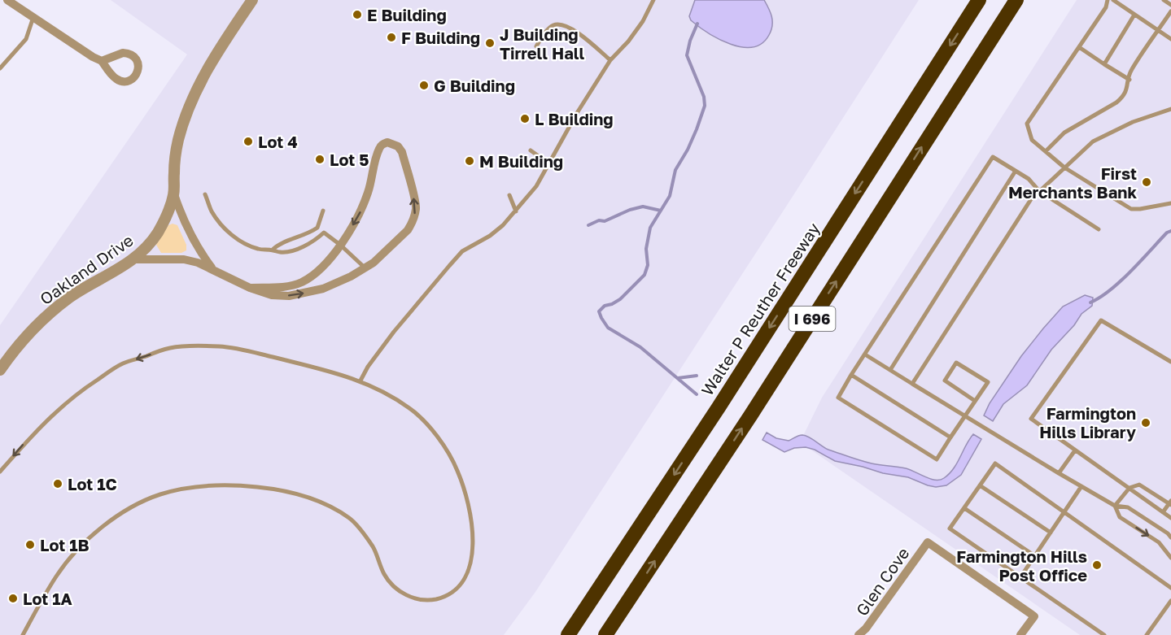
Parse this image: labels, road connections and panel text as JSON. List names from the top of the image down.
{
  "streets": {
    "highway": ["Walter P Reuther Freeway", "I 696"],
    "street": ["Oakland Drive", "Glen Cove"]
  },
  "places": [
    "E Building",
    "F Building",
    "J Building Tirrell Hall",
    "G Building",
    "L Building",
    "Lot 4",
    "Lot 5",
    "M Building",
    "First Merchants Bank",
    "Farmington Hills Library",
    "Lot 1C",
    "Lot 1B",
    "Farmington Hills Post Office",
    "Lot 1A"
  ]
}
